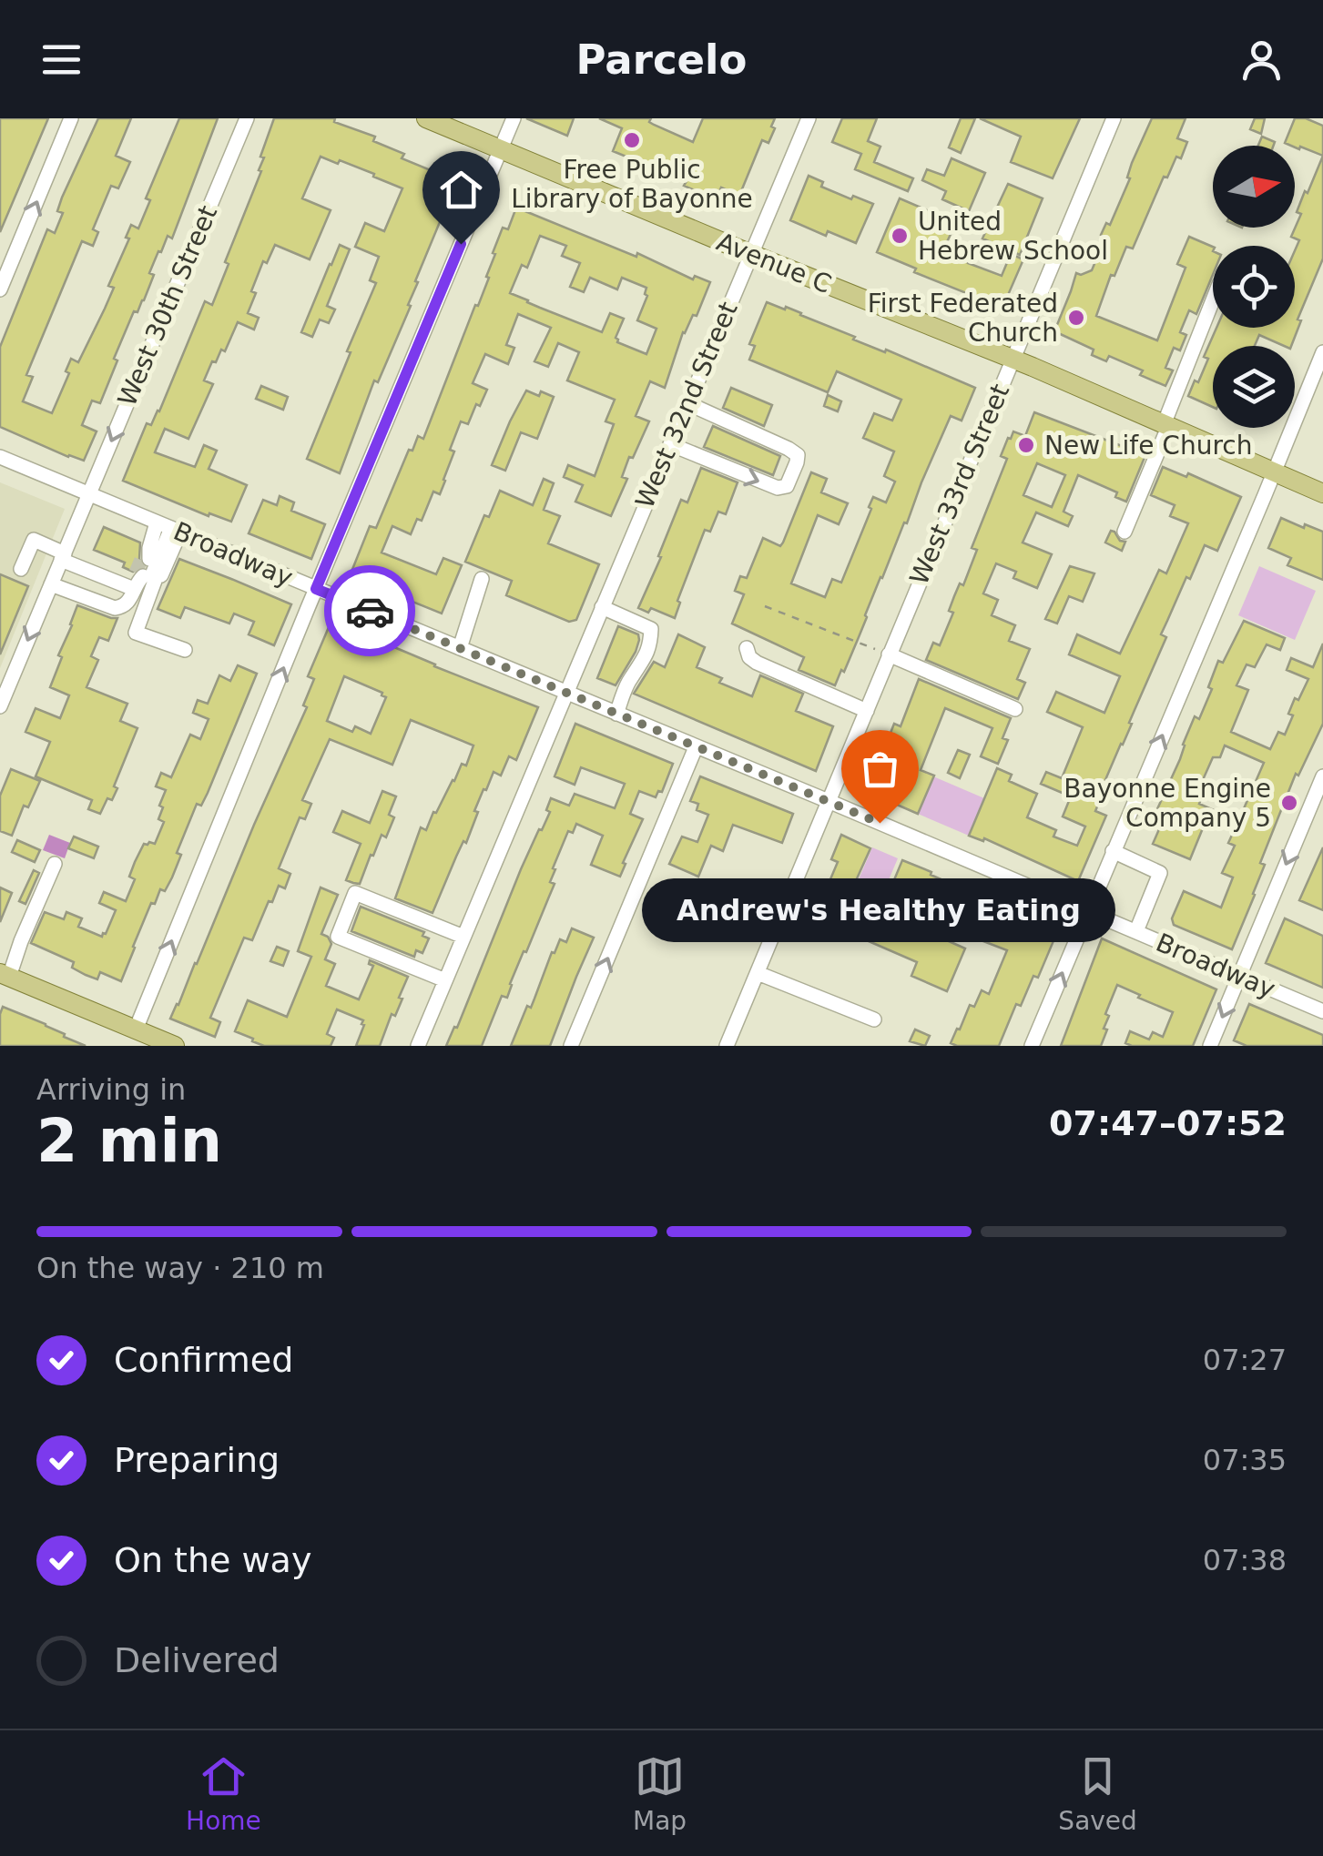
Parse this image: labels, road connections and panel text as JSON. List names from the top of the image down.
{
  "streets": {
    "main road": ["Avenue C"],
    "street": [
      "West 30th Street",
      "West 32nd Street",
      "West 33rd Street",
      "Broadway"
    ]
  },
  "crossings": [
    ["Avenue C", "West 32nd Street"],
    ["Avenue C", "West 33rd Street"],
    ["West 30th Street", "Broadway"],
    ["West 32nd Street", "Broadway"],
    ["West 33rd Street", "Broadway"]
  ],
  "one_way": ["West 30th Street"],
  "places": [
    "Free Public Library of Bayonne",
    "United Hebrew School",
    "First Federated Church",
    "New Life Church",
    "Bayonne Engine Company 5",
    "Andrew's Healthy Eating"
  ],
  "north": "right",
  "page": {
    "header": "Parcelo",
    "bubble": "Andrew's Healthy Eating",
    "heading": ["2 min", "Arriving in", "07:47–07:52"],
    "bar": "On the way · 210 m",
    "list": [
      ["Confirmed", "07:27"],
      ["Preparing", "07:35"],
      ["On the way", "07:38"],
      "Delivered"
    ],
    "tabs": ["Home", "Map", "Saved"]
  }
}
